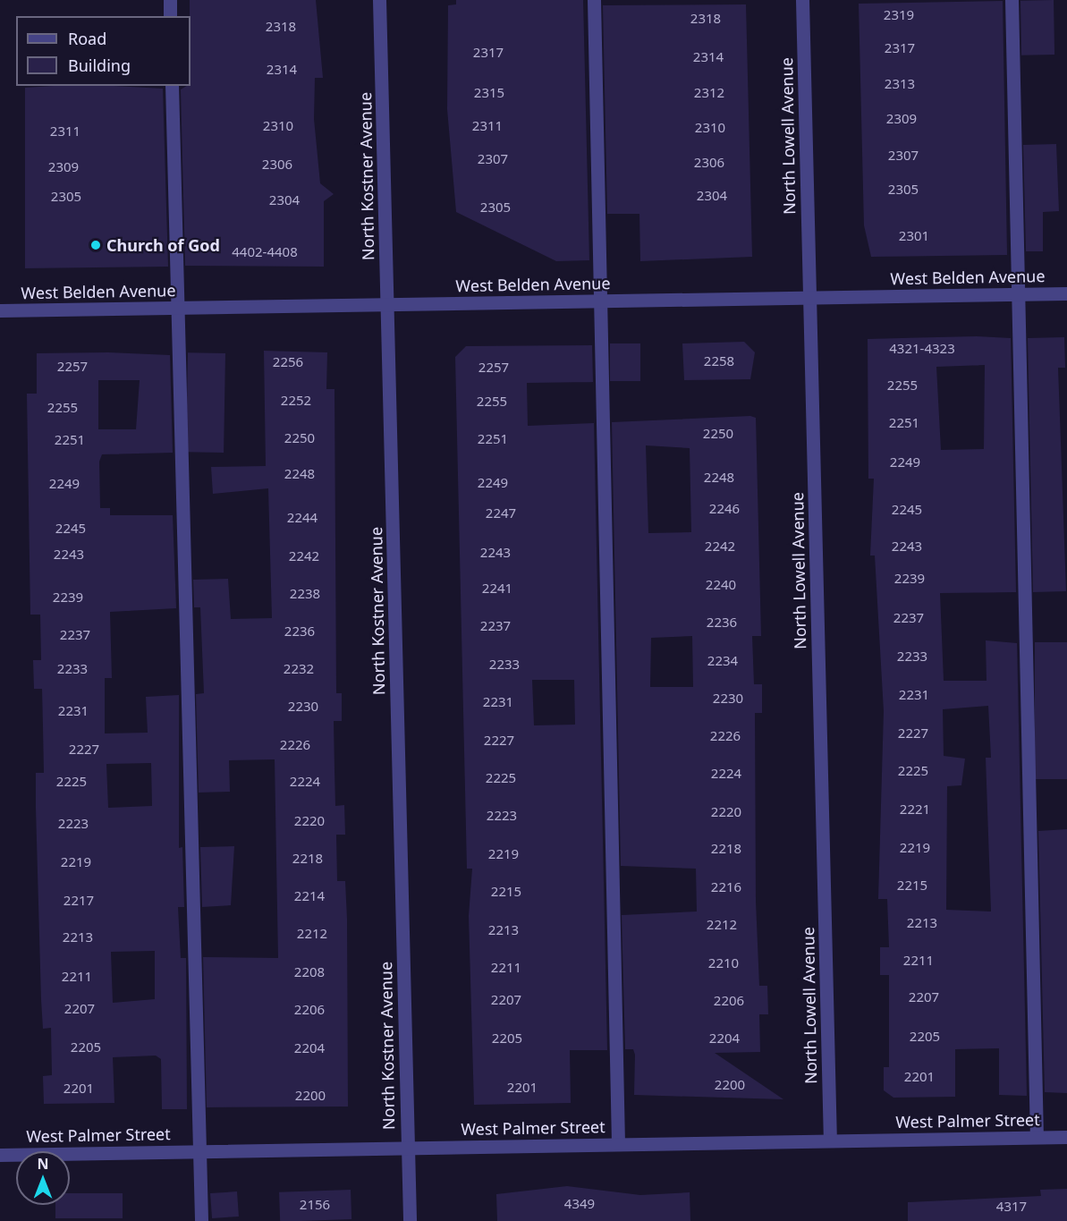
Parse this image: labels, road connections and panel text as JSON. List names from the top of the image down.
{
  "streets": {
    "street": [
      "North Lowell Avenue",
      "North Kostner Avenue",
      "West Belden Avenue",
      "West Palmer Street"
    ]
  },
  "crossings": [
    ["North Lowell Avenue", "West Belden Avenue"],
    ["North Lowell Avenue", "West Palmer Street"],
    ["North Kostner Avenue", "West Belden Avenue"],
    ["North Kostner Avenue", "West Palmer Street"]
  ],
  "places": ["Church of God"],
  "house_numbers": [
    "2319",
    "2318",
    "2318",
    "2317",
    "2317",
    "2314",
    "2314",
    "2313",
    "2315",
    "2312",
    "2309",
    "2310",
    "2311",
    "2310",
    "2311",
    "2307",
    "2307",
    "2306",
    "2306",
    "2309",
    "2305",
    "2304",
    "2305",
    "2304",
    "2305",
    "2301",
    "4402-4408",
    "4321-4323",
    "2258",
    "2256",
    "2257",
    "2257",
    "2255",
    "2252",
    "2255",
    "2255",
    "2251",
    "2250",
    "2250",
    "2251",
    "2251",
    "2249",
    "2248",
    "2248",
    "2249",
    "2249",
    "2246",
    "2245",
    "2247",
    "2244",
    "2245",
    "2242",
    "2243",
    "2243",
    "2243",
    "2242",
    "2239",
    "2240",
    "2241",
    "2238",
    "2239",
    "2237",
    "2236",
    "2237",
    "2236",
    "2237",
    "2233",
    "2234",
    "2233",
    "2233",
    "2232",
    "2231",
    "2230",
    "2231",
    "2230",
    "2231",
    "2227",
    "2226",
    "2227",
    "2226",
    "2227",
    "2225",
    "2224",
    "2225",
    "2225",
    "2224",
    "2221",
    "2220",
    "2223",
    "2220",
    "2223",
    "2219",
    "2218",
    "2219",
    "2218",
    "2219",
    "2215",
    "2216",
    "2215",
    "2214",
    "2217",
    "2213",
    "2212",
    "2213",
    "2212",
    "2213",
    "2211",
    "2210",
    "2211",
    "2208",
    "2211",
    "2207",
    "2207",
    "2206",
    "2207",
    "2206",
    "2205",
    "2205",
    "2204",
    "2205",
    "2204",
    "2201",
    "2200",
    "2201",
    "2201",
    "2200",
    "4349",
    "2156",
    "4317"
  ],
  "legend": ["Road", "Building"],
  "north": "top"
}
